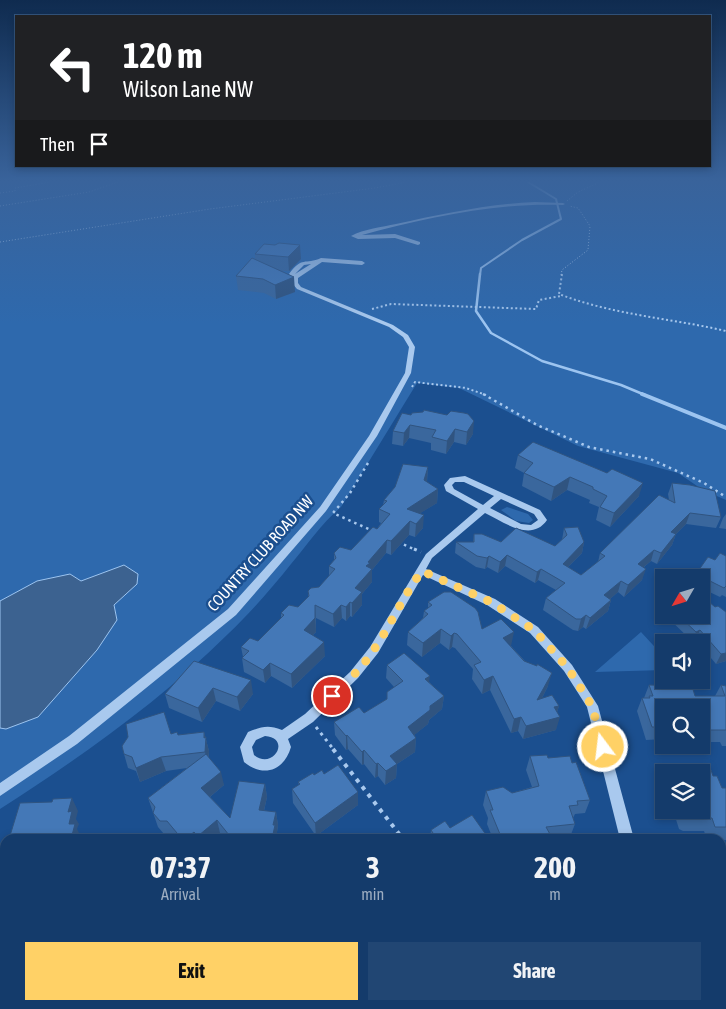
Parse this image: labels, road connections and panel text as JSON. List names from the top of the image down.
{
  "streets": {
    "street": ["COUNTRY CLUB ROAD NW"]
  },
  "north": "bottom left",
  "page": {
    "turn": ["120 m", "Wilson Lane NW"],
    "then": "Then",
    "eta": [
      "07:37",
      "Arrival",
      "3",
      "min",
      "200",
      "m"
    ],
    "buttons": ["Exit", "Share"]
  }
}
